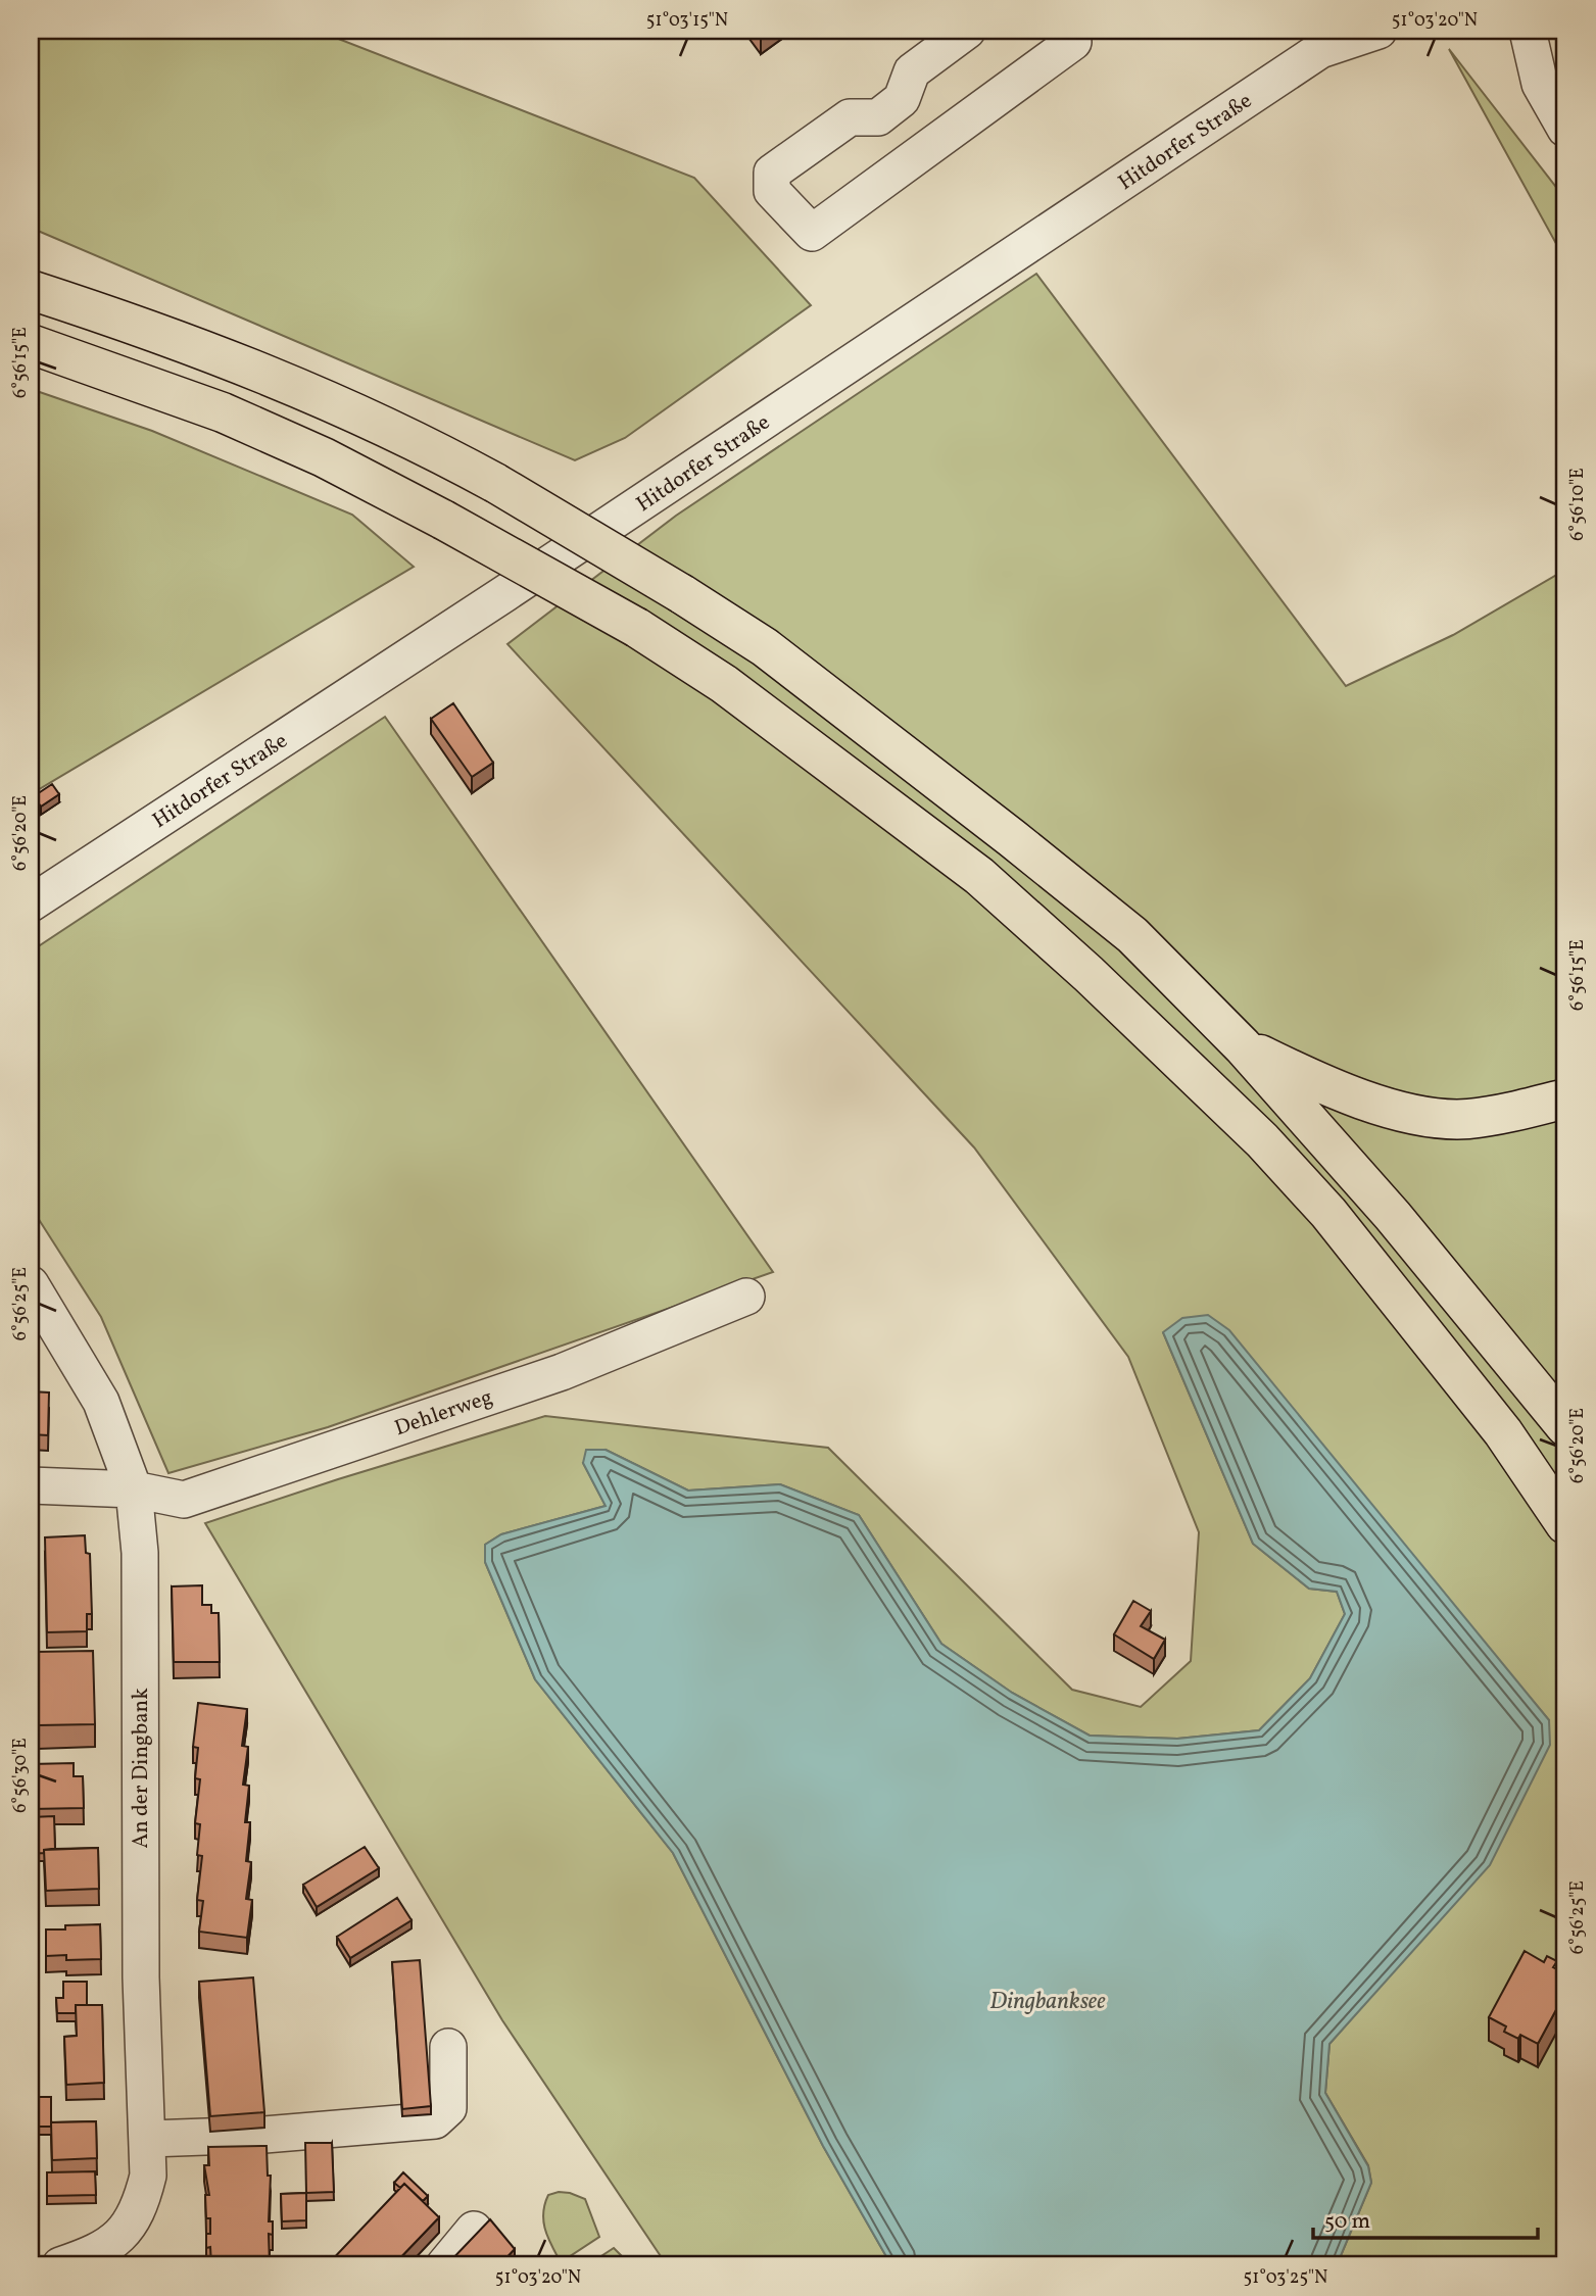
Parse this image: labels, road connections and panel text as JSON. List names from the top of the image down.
{
  "streets": {
    "street": ["Hitdorfer Straße", "Dehlerweg", "An der Dingbank"]
  },
  "crossings": [
    ["Dehlerweg", "An der Dingbank"]
  ],
  "water": ["Dingbanksee"],
  "scale_bar": "50 m",
  "coordinates": [
    "51°03'15\"N",
    "51°03'20\"N",
    "6°56'15\"E",
    "6°56'10\"E",
    "6°56'20\"E",
    "6°56'25\"E",
    "6°56'30\"E",
    "51°03'25\"N"
  ]
}
